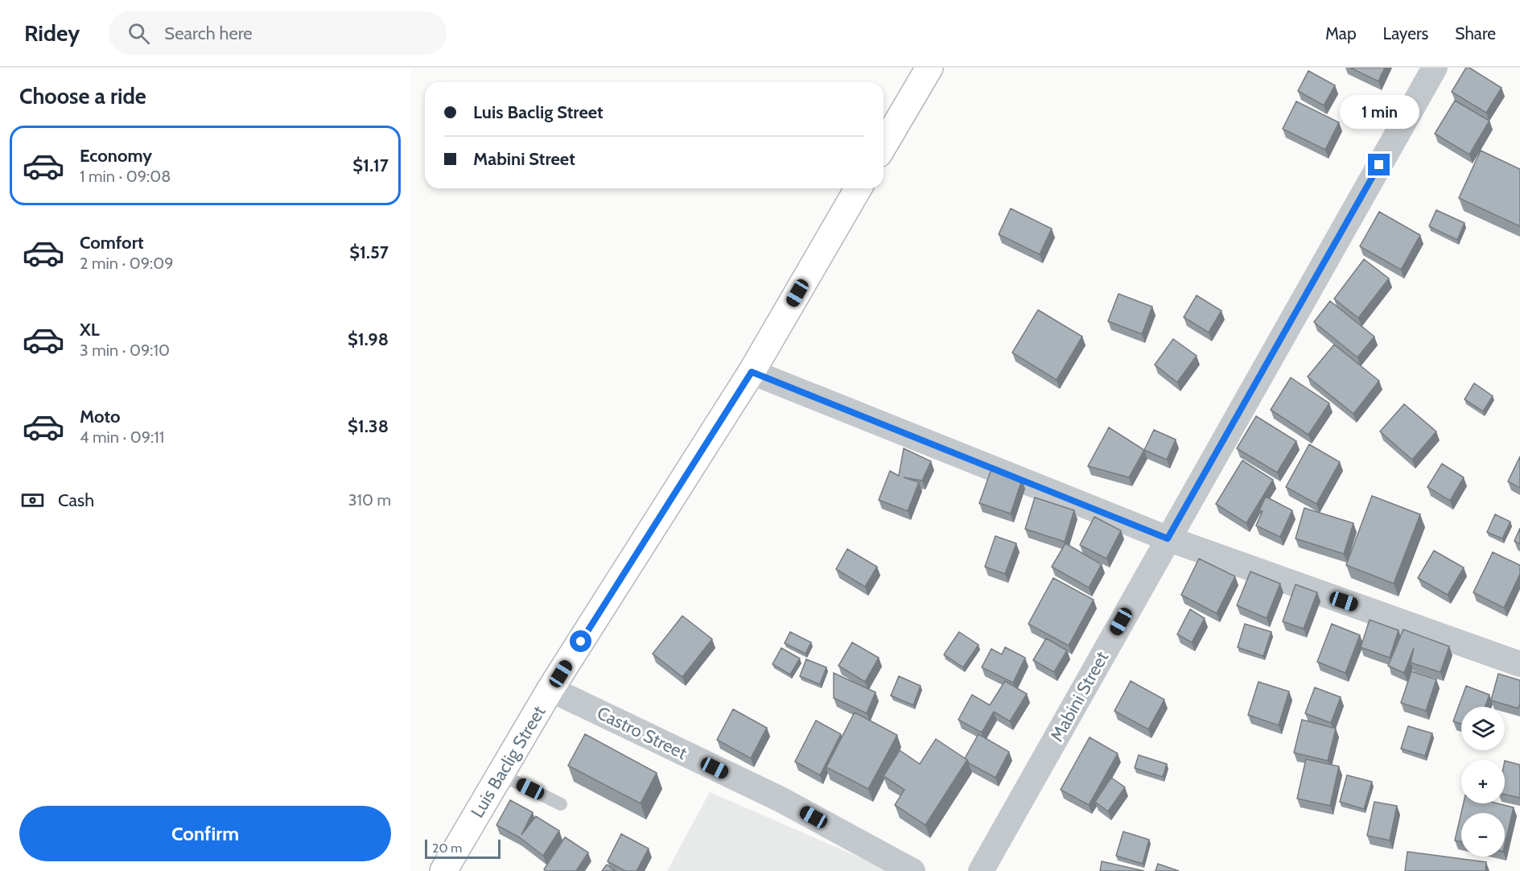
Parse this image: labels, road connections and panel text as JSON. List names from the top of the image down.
{
  "streets": {
    "street": ["Mabini Street", "Castro Street", "Luis Baclig Street"]
  },
  "crossings": [
    ["Castro Street", "Luis Baclig Street"]
  ],
  "scale_bar": "20 m",
  "page": {
    "header": "Ridey",
    "search": "Search here",
    "nav": ["Map", "Layers", "Share"],
    "heading": "Choose a ride",
    "banner": ["Luis Baclig Street", "Mabini Street"],
    "bubble": "1 min",
    "list": [
      {
        "name": "Economy",
        "note": "1 min · 09:08",
        "value": "$1.17"
      },
      {
        "name": "Comfort",
        "note": "2 min · 09:09",
        "value": "$1.57"
      },
      {
        "name": "XL",
        "note": "3 min · 09:10",
        "value": "$1.98"
      },
      {
        "name": "Moto",
        "note": "4 min · 09:11",
        "value": "$1.38"
      }
    ],
    "pay": ["Cash", "310 m"],
    "map_buttons": ["+", "−"],
    "buttons": "Confirm",
    "scale": "20 m"
  }
}
